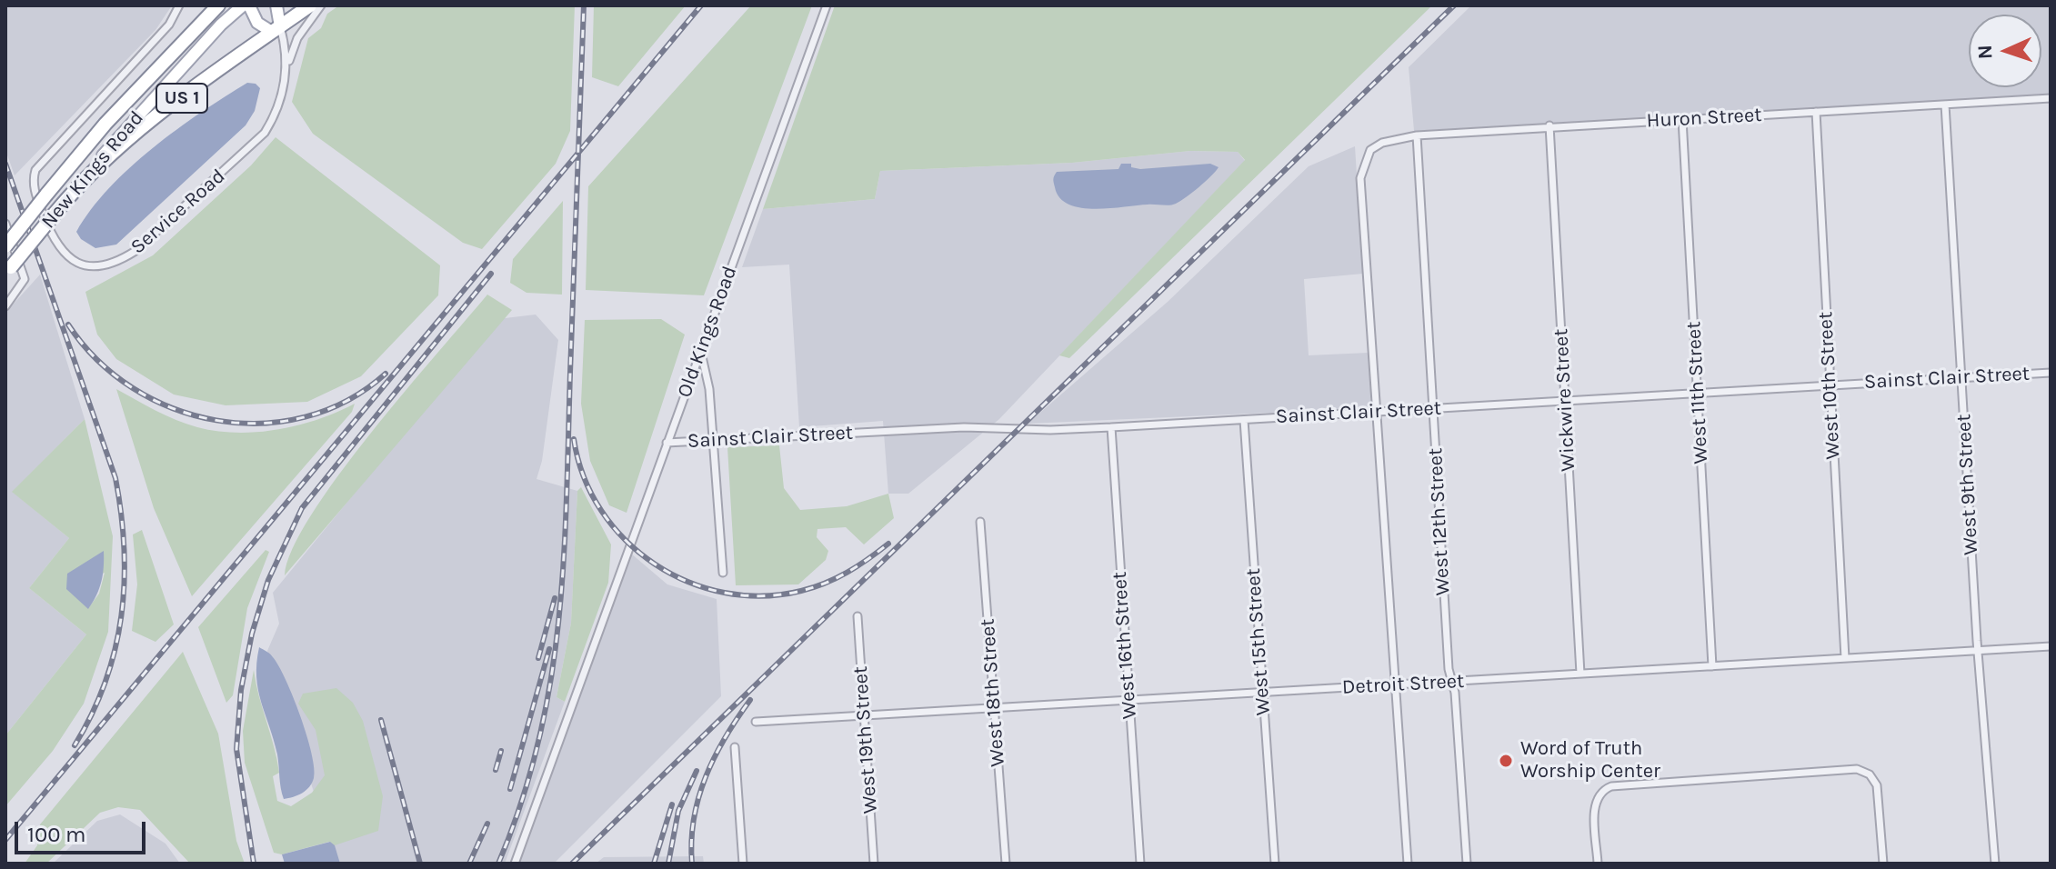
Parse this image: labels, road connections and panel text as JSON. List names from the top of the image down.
{
  "streets": {
    "highway": ["US 1", "New Kings Road"],
    "street": [
      "Huron Street",
      "Service Road",
      "Old Kings Road",
      "Sainst Clair Street",
      "West 10th Street",
      "West 11th Street",
      "Wickwire Street",
      "West 9th Street",
      "West 12th Street",
      "West 15th Street",
      "West 16th Street",
      "Detroit Street",
      "West 18th Street",
      "West 19th Street"
    ]
  },
  "crossings": [
    ["US 1", "New Kings Road"],
    ["US 1", "Service Road"],
    ["Huron Street", "Sainst Clair Street"],
    ["Huron Street", "West 10th Street"],
    ["Huron Street", "West 11th Street"],
    ["Huron Street", "Wickwire Street"],
    ["Huron Street", "West 9th Street"],
    ["Huron Street", "West 12th Street"],
    ["Old Kings Road", "Sainst Clair Street"],
    ["Sainst Clair Street", "West 10th Street"],
    ["Sainst Clair Street", "West 11th Street"],
    ["Sainst Clair Street", "Wickwire Street"],
    ["Sainst Clair Street", "West 9th Street"],
    ["Sainst Clair Street", "West 12th Street"],
    ["Sainst Clair Street", "West 15th Street"],
    ["Sainst Clair Street", "West 16th Street"],
    ["West 10th Street", "Detroit Street"],
    ["West 11th Street", "Detroit Street"],
    ["Wickwire Street", "Detroit Street"],
    ["West 9th Street", "Detroit Street"],
    ["West 12th Street", "Detroit Street"],
    ["West 15th Street", "Detroit Street"],
    ["West 16th Street", "Detroit Street"],
    ["Detroit Street", "West 18th Street"],
    ["Detroit Street", "West 19th Street"]
  ],
  "places": ["Word of Truth Worship Center"],
  "scale_bar": "100 m",
  "north": "left"
}
